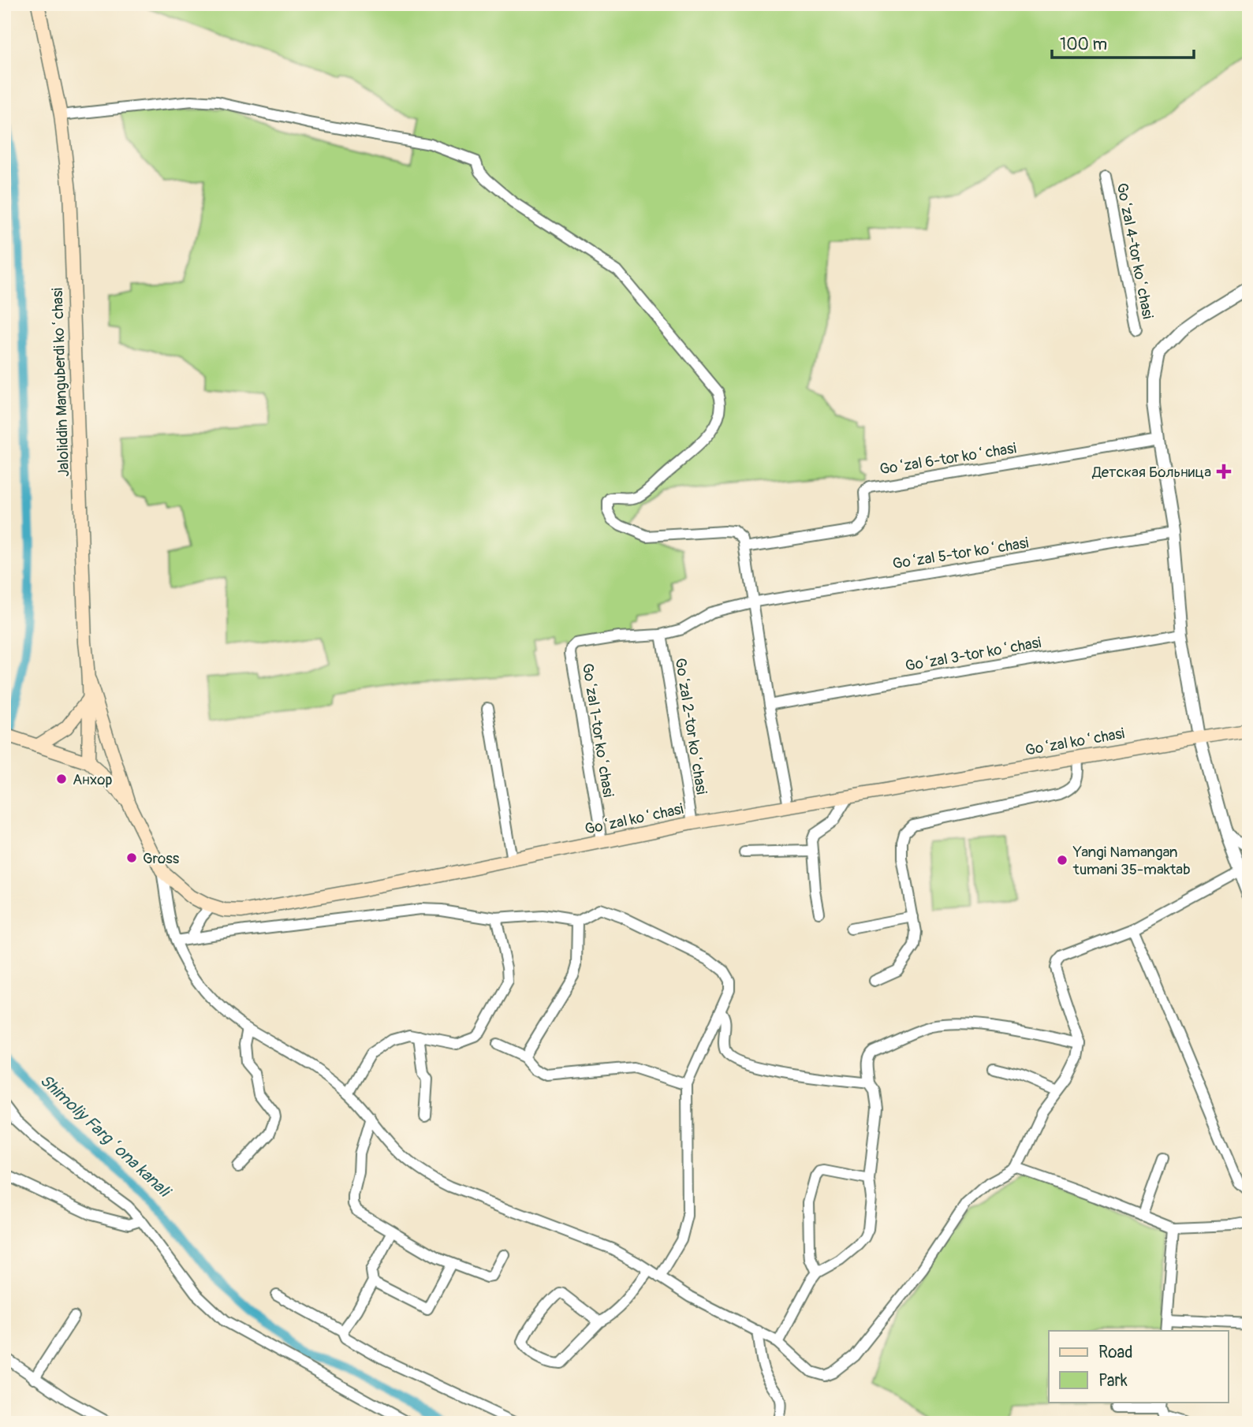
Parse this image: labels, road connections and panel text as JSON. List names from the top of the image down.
{
  "streets": {
    "main road": ["Jaloliddin Manguberdi koʻchasi", "Goʻzal koʻchasi"],
    "street": [
      "Goʻzal 4-tor koʻchasi",
      "Goʻzal 6-tor koʻchasi",
      "Goʻzal 5-tor koʻchasi",
      "Goʻzal 3-tor koʻchasi",
      "Goʻzal 2-tor koʻchasi",
      "Goʻzal 1-tor koʻchasi"
    ]
  },
  "crossings": [
    ["Goʻzal 5-tor koʻchasi", "Goʻzal 2-tor koʻchasi"],
    ["Goʻzal 5-tor koʻchasi", "Goʻzal 1-tor koʻchasi"],
    ["Goʻzal 2-tor koʻchasi", "Goʻzal 1-tor koʻchasi"],
    ["Goʻzal 2-tor koʻchasi", "Goʻzal koʻchasi"],
    ["Goʻzal 1-tor koʻchasi", "Goʻzal koʻchasi"]
  ],
  "water": ["Shimoliy Fargʻona kanali"],
  "places": {
    "health": ["Детская Больница"],
    "other": ["Анхор", "Gross", "Yangi Namangan tumani 35-maktab"]
  },
  "legend": ["Road", "Park"],
  "scale_bar": "100 m"
}
